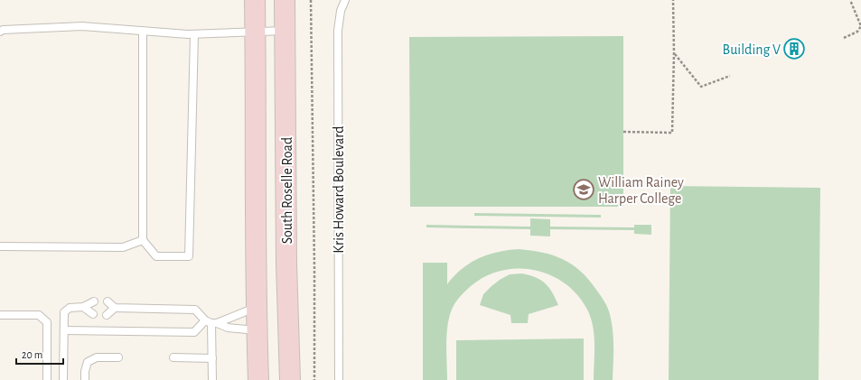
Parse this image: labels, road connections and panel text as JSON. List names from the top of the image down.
{
  "streets": {
    "main road": ["South Roselle Road"],
    "lane": ["Kris Howard Boulevard"]
  },
  "places": {
    "building": ["Building V"],
    "school or university": ["William Rainey Harper College"]
  },
  "scale_bar": "20 m"
}
